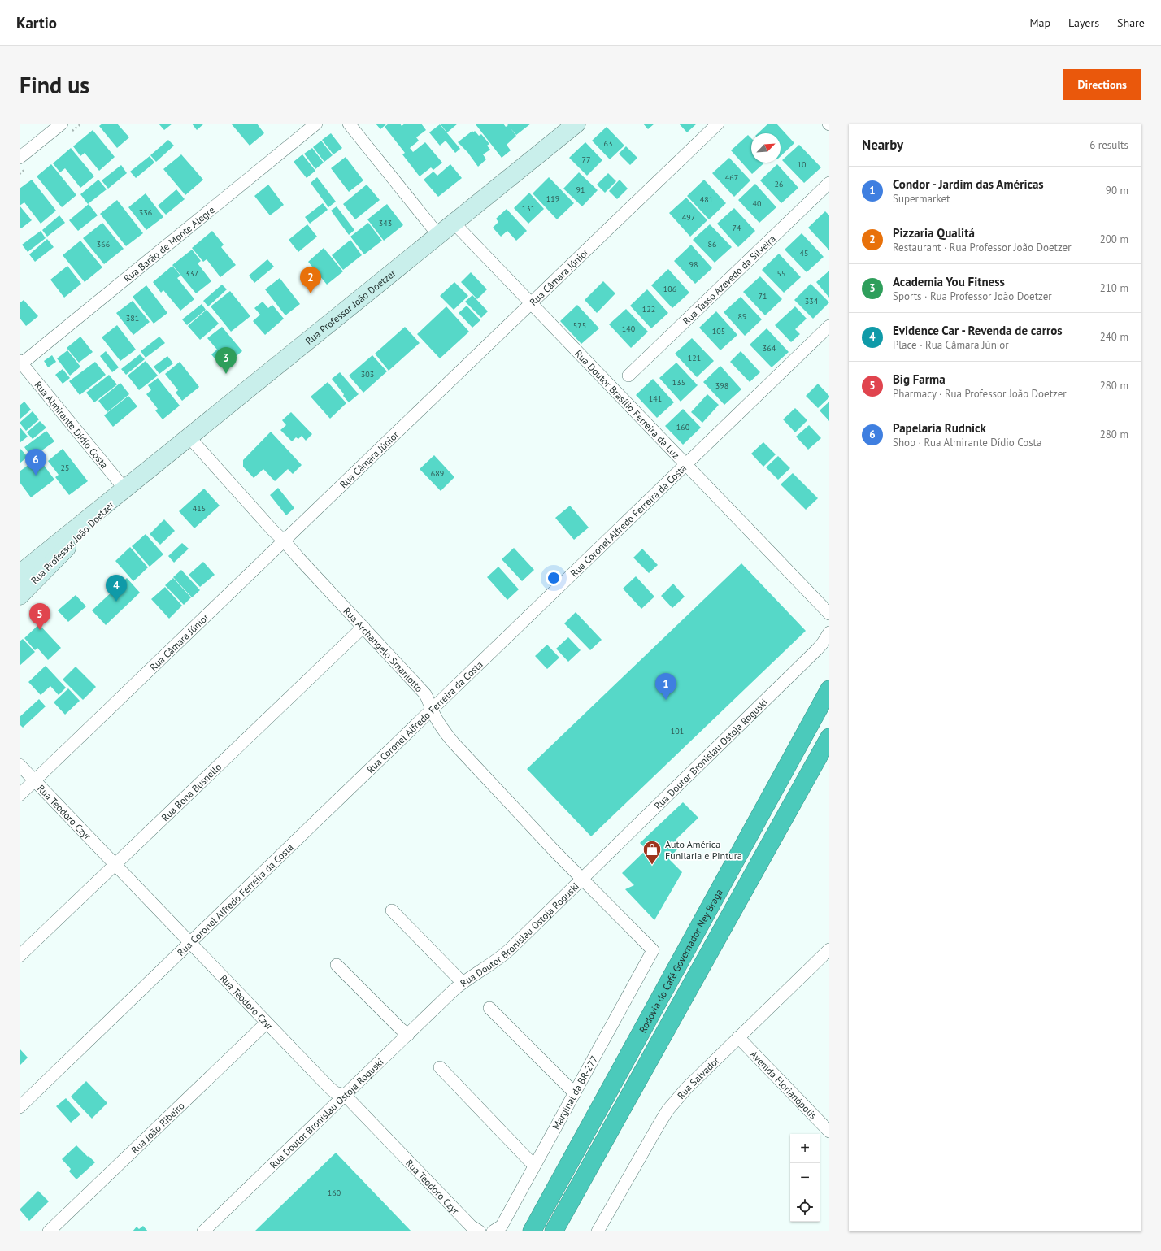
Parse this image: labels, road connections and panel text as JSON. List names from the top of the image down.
{
  "streets": {
    "highway": ["Rodovia do Café Governador Ney Braga"],
    "main road": ["Rua Professor João Doetzer"],
    "street": [
      "Rua Barão de Monte Alegre",
      "Rua Câmara Júnior",
      "Rua Tasso Azevedo da Silveira",
      "Rua Doutor Brasílio Ferreira da Luz",
      "Rua Almirante Dídio Costa",
      "Rua Coronel Alfredo Ferreira da Costa",
      "Rua Archangelo Smaniotto",
      "Rua Doutor Bronislau Ostoja Roguski",
      "Rua Bona Busnello",
      "Rua Teodoro Czyr",
      "Rua Salvador",
      "Avenida Florianópolis",
      "Marginal da BR-277",
      "Rua João Ribeiro"
    ]
  },
  "crossings": [
    ["Rua Barão de Monte Alegre", "Rua Almirante Dídio Costa"],
    ["Rua Câmara Júnior", "Rua Doutor Brasílio Ferreira da Luz"],
    ["Rua Câmara Júnior", "Rua Archangelo Smaniotto"],
    ["Rua Câmara Júnior", "Rua Teodoro Czyr"],
    ["Rua Professor João Doetzer", "Rua Doutor Brasílio Ferreira da Luz"],
    ["Rua Professor João Doetzer", "Rua Almirante Dídio Costa"],
    ["Rua Professor João Doetzer", "Rua Archangelo Smaniotto"],
    ["Rua Doutor Brasílio Ferreira da Luz", "Rua Coronel Alfredo Ferreira da Costa"],
    ["Rua Coronel Alfredo Ferreira da Costa", "Rua Archangelo Smaniotto"],
    ["Rua Coronel Alfredo Ferreira da Costa", "Rua Teodoro Czyr"],
    ["Rua Archangelo Smaniotto", "Rua Doutor Bronislau Ostoja Roguski"],
    ["Rua Archangelo Smaniotto", "Rua Bona Busnello"],
    ["Rua Archangelo Smaniotto", "Marginal da BR-277"],
    ["Rua Doutor Bronislau Ostoja Roguski", "Rua Teodoro Czyr"],
    ["Rua Bona Busnello", "Rua Teodoro Czyr"],
    ["Rua Teodoro Czyr", "Rua João Ribeiro"],
    ["Rua Salvador", "Avenida Florianópolis"]
  ],
  "places": {
    "shop": ["Auto América Funilaria e Pintura"]
  },
  "house_numbers": [
    "63",
    "77",
    "10",
    "467",
    "26",
    "91",
    "119",
    "481",
    "40",
    "131",
    "336",
    "497",
    "343",
    "74",
    "366",
    "86",
    "45",
    "98",
    "337",
    "55",
    "106",
    "71",
    "334",
    "122",
    "89",
    "381",
    "575",
    "140",
    "105",
    "364",
    "121",
    "303",
    "135",
    "398",
    "141",
    "160",
    "25",
    "689",
    "415",
    "101",
    "160"
  ],
  "north": "top right",
  "page": {
    "header": "Kartio",
    "nav": ["Map", "Layers", "Share"],
    "buttons": "Directions",
    "title": "Find us",
    "heading": ["Nearby", "6 results"],
    "list": [
      {
        "mark": "1",
        "name": "Condor - Jardim das Américas",
        "note": "Supermarket",
        "value": "90 m"
      },
      {
        "mark": "2",
        "name": "Pizzaria Qualitá",
        "note": "Restaurant · Rua Professor João Doetzer",
        "value": "200 m"
      },
      {
        "mark": "3",
        "name": "Academia You Fitness",
        "note": "Sports · Rua Professor João Doetzer",
        "value": "210 m"
      },
      {
        "mark": "4",
        "name": "Evidence Car - Revenda de carros",
        "note": "Place · Rua Câmara Júnior",
        "value": "240 m"
      },
      {
        "mark": "5",
        "name": "Big Farma",
        "note": "Pharmacy · Rua Professor João Doetzer",
        "value": "280 m"
      },
      {
        "mark": "6",
        "name": "Papelaria Rudnick",
        "note": "Shop · Rua Almirante Dídio Costa",
        "value": "280 m"
      }
    ],
    "pins": [
      "2",
      "3",
      "6",
      "4",
      "5",
      "1"
    ],
    "map_buttons": ["+", "−"]
  }
}
